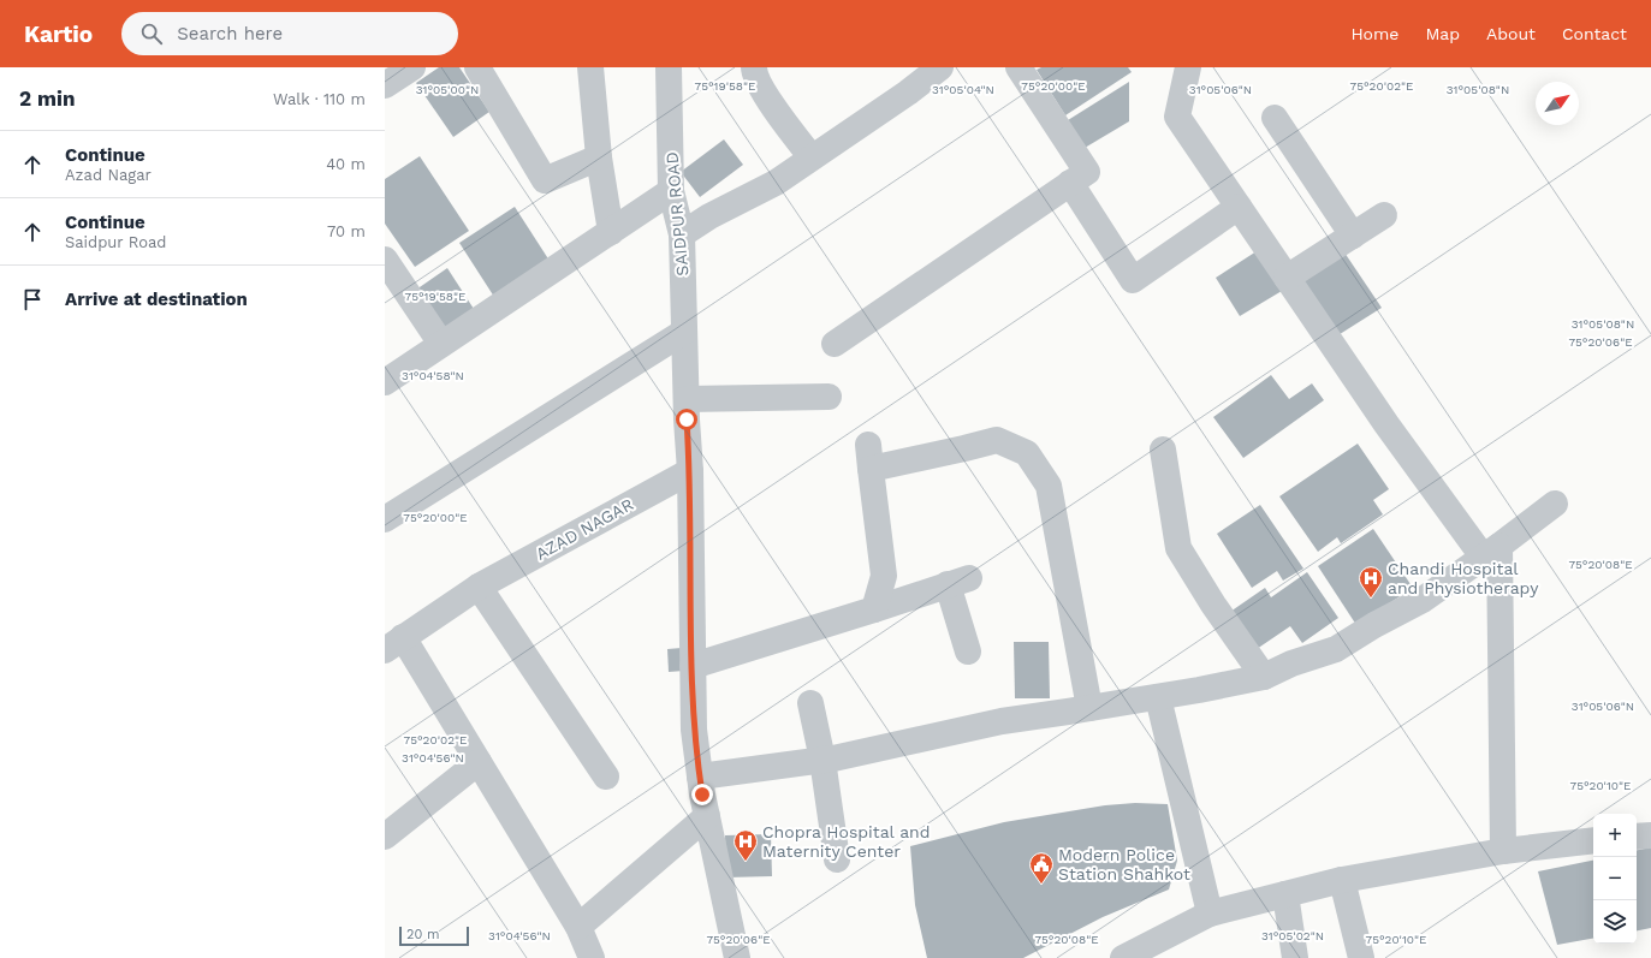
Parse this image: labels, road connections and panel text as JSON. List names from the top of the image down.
{
  "streets": {
    "street": ["SAIDPUR ROAD", "AZAD NAGAR"]
  },
  "places": {
    "hospital": ["Chandi Hospital and Physiotherapy", "Chopra Hospital and Maternity Center"],
    "public building": ["Modern Police Station Shahkot"]
  },
  "scale_bar": "20 m",
  "north": "top right",
  "page": {
    "header": "Kartio",
    "search": "Search here",
    "nav": [
      "Home",
      "Map",
      "About",
      "Contact"
    ],
    "heading": ["2 min", "Walk · 110 m"],
    "list": [
      ["Continue", "Azad Nagar", "40 m"],
      ["Continue", "Saidpur Road", "70 m"],
      "Arrive at destination"
    ],
    "map_buttons": ["+", "−"],
    "scale": "20 m"
  },
  "coordinates": [
    "75°19'58\"E",
    "75°20'02\"E",
    "75°20'00\"E",
    "31°05'00\"N",
    "31°05'04\"N",
    "31°05'06\"N",
    "31°05'08\"N",
    "75°20'06\"E",
    "31°04'58\"N",
    "75°20'08\"E",
    "31°04'56\"N",
    "75°20'10\"E",
    "31°05'02\"N"
  ]
}
